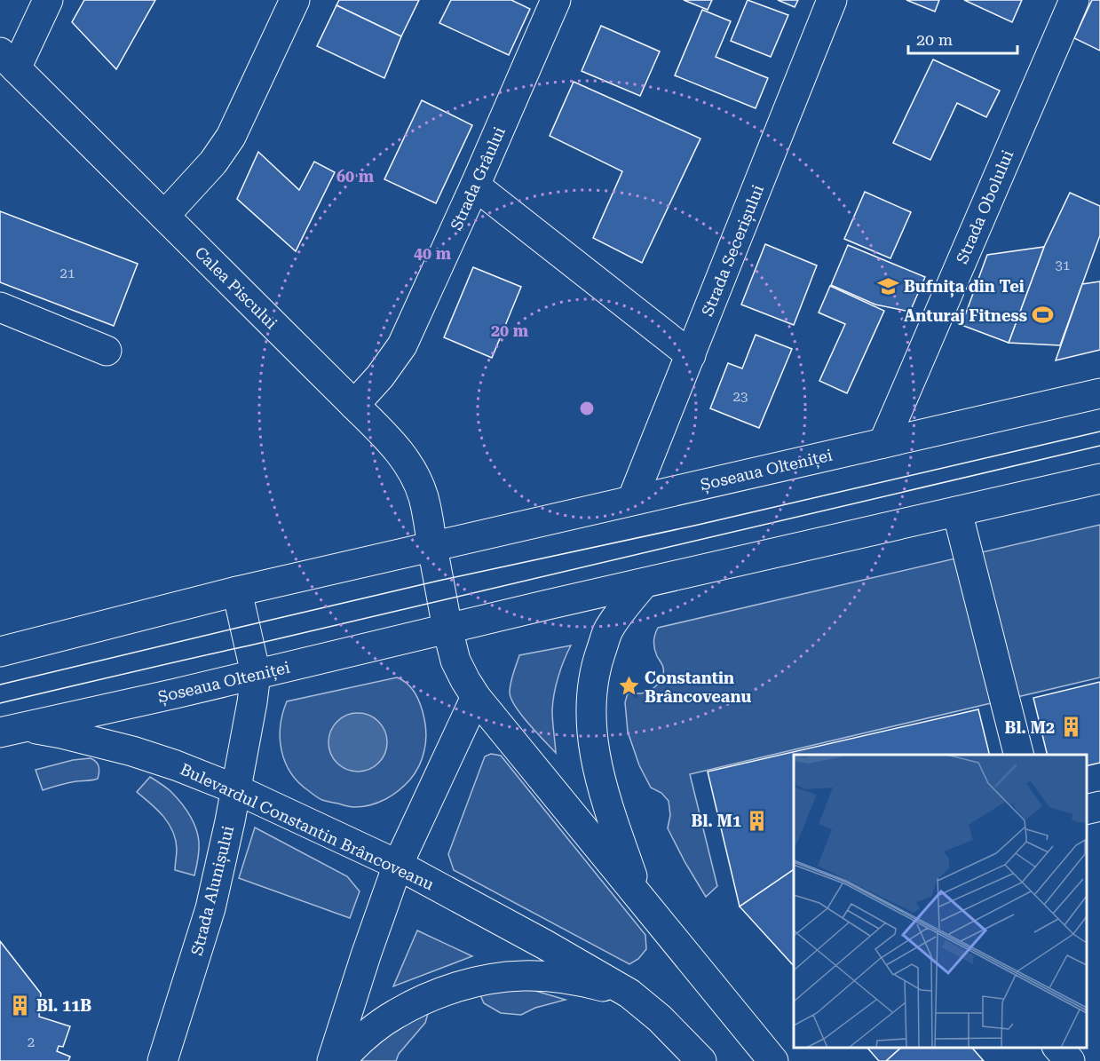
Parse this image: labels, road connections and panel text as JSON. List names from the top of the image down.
{
  "streets": {
    "main road": [
      "Strada Grâului",
      "Strada Obolului",
      "Strada Secerișului",
      "Calea Piscului",
      "Șoseaua Olteniței",
      "Bulevardul Constantin Brâncoveanu",
      "Strada Alunișului"
    ]
  },
  "crossings": [
    ["Strada Grâului", "Calea Piscului"],
    ["Strada Obolului", "Șoseaua Olteniței"],
    ["Strada Secerișului", "Șoseaua Olteniței"],
    ["Calea Piscului", "Șoseaua Olteniței"],
    ["Șoseaua Olteniței", "Bulevardul Constantin Brâncoveanu"],
    ["Șoseaua Olteniței", "Strada Alunișului"],
    ["Bulevardul Constantin Brâncoveanu", "Strada Alunișului"]
  ],
  "places": {
    "school or university": ["Bufnița din Tei"],
    "sports": ["Anturaj Fitness"],
    "place": ["Constantin Brâncoveanu"],
    "building": ["Bl. M2", "Bl. M1", "Bl. 11B"]
  },
  "house_numbers": [
    "31",
    "21",
    "23",
    "2"
  ],
  "scale_bar": "20 m",
  "rings": ["60 m", "40 m", "20 m"]
}
